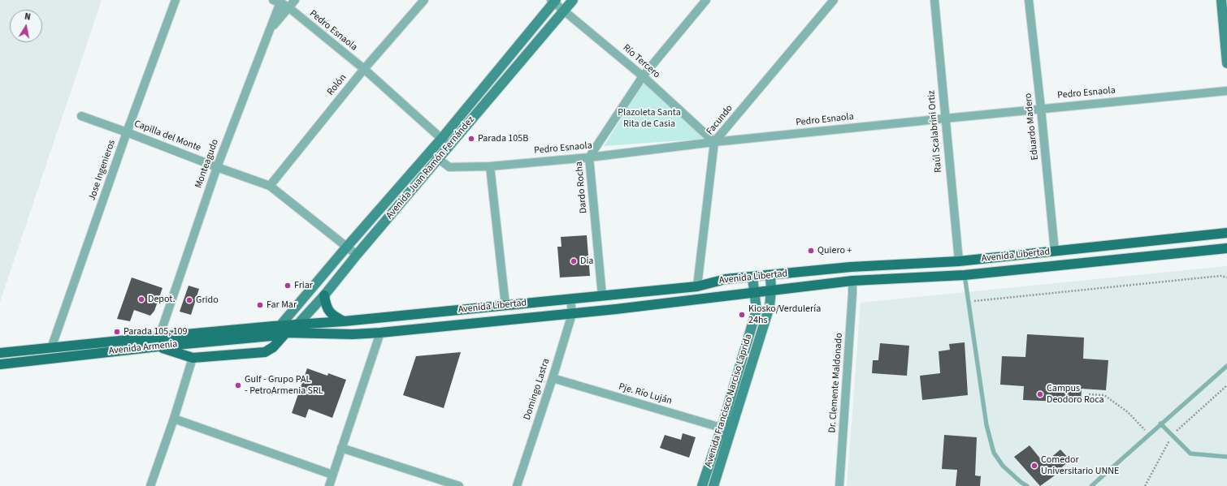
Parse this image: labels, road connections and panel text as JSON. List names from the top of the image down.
{
  "streets": {
    "main road": [
      "Avenida Juan Ramón Fernández",
      "Avenida Libertad",
      "Avenida Armenia",
      "Avenida Francisco Narciso Laprida"
    ],
    "street": [
      "Pedro Esnaola",
      "Río Tercero",
      "Rolón",
      "Facundo",
      "Eduardo Madero",
      "Raúl Scalabrini Ortiz",
      "Capilla del Monte",
      "Monteagudo",
      "Jose Ingenieros",
      "Dardo Rocha",
      "Dr. Clemente Maldonado",
      "Domingo Lastra",
      "Pje. Río Luján"
    ]
  },
  "crossings": [
    ["Pedro Esnaola", "Río Tercero"],
    ["Pedro Esnaola", "Rolón"],
    ["Pedro Esnaola", "Facundo"],
    ["Pedro Esnaola", "Eduardo Madero"],
    ["Pedro Esnaola", "Raúl Scalabrini Ortiz"],
    ["Pedro Esnaola", "Monteagudo"],
    ["Pedro Esnaola", "Avenida Juan Ramón Fernández"],
    ["Pedro Esnaola", "Dardo Rocha"],
    ["Río Tercero", "Facundo"],
    ["Río Tercero", "Avenida Juan Ramón Fernández"],
    ["Río Tercero", "Dardo Rocha"],
    ["Rolón", "Capilla del Monte"],
    ["Facundo", "Avenida Libertad"],
    ["Eduardo Madero", "Avenida Libertad"],
    ["Raúl Scalabrini Ortiz", "Avenida Libertad"],
    ["Capilla del Monte", "Monteagudo"],
    ["Capilla del Monte", "Avenida Juan Ramón Fernández"],
    ["Capilla del Monte", "Jose Ingenieros"],
    ["Monteagudo", "Avenida Armenia"],
    ["Avenida Juan Ramón Fernández", "Avenida Libertad"],
    ["Avenida Juan Ramón Fernández", "Avenida Armenia"],
    ["Jose Ingenieros", "Avenida Armenia"],
    ["Dardo Rocha", "Avenida Libertad"],
    ["Avenida Libertad", "Avenida Armenia"],
    ["Avenida Libertad", "Dr. Clemente Maldonado"],
    ["Avenida Libertad", "Domingo Lastra"],
    ["Avenida Libertad", "Avenida Francisco Narciso Laprida"],
    ["Domingo Lastra", "Pje. Río Luján"],
    ["Pje. Río Luján", "Avenida Francisco Narciso Laprida"]
  ],
  "parks": ["Plazoleta Santa Rita de Casia"],
  "places": [
    "Parada 105B",
    "Quiero +",
    "Dia",
    "Friar",
    "Depot.",
    "Grido",
    "Far Mar",
    "Kiosko/Verdulería 24hs",
    "Parada 105, 109",
    "Gulf - Grupo PAL - PetroArmenia SRL",
    "Campus Deodoro Roca",
    "Comedor Universitario UNNE"
  ],
  "north": "top"
}
